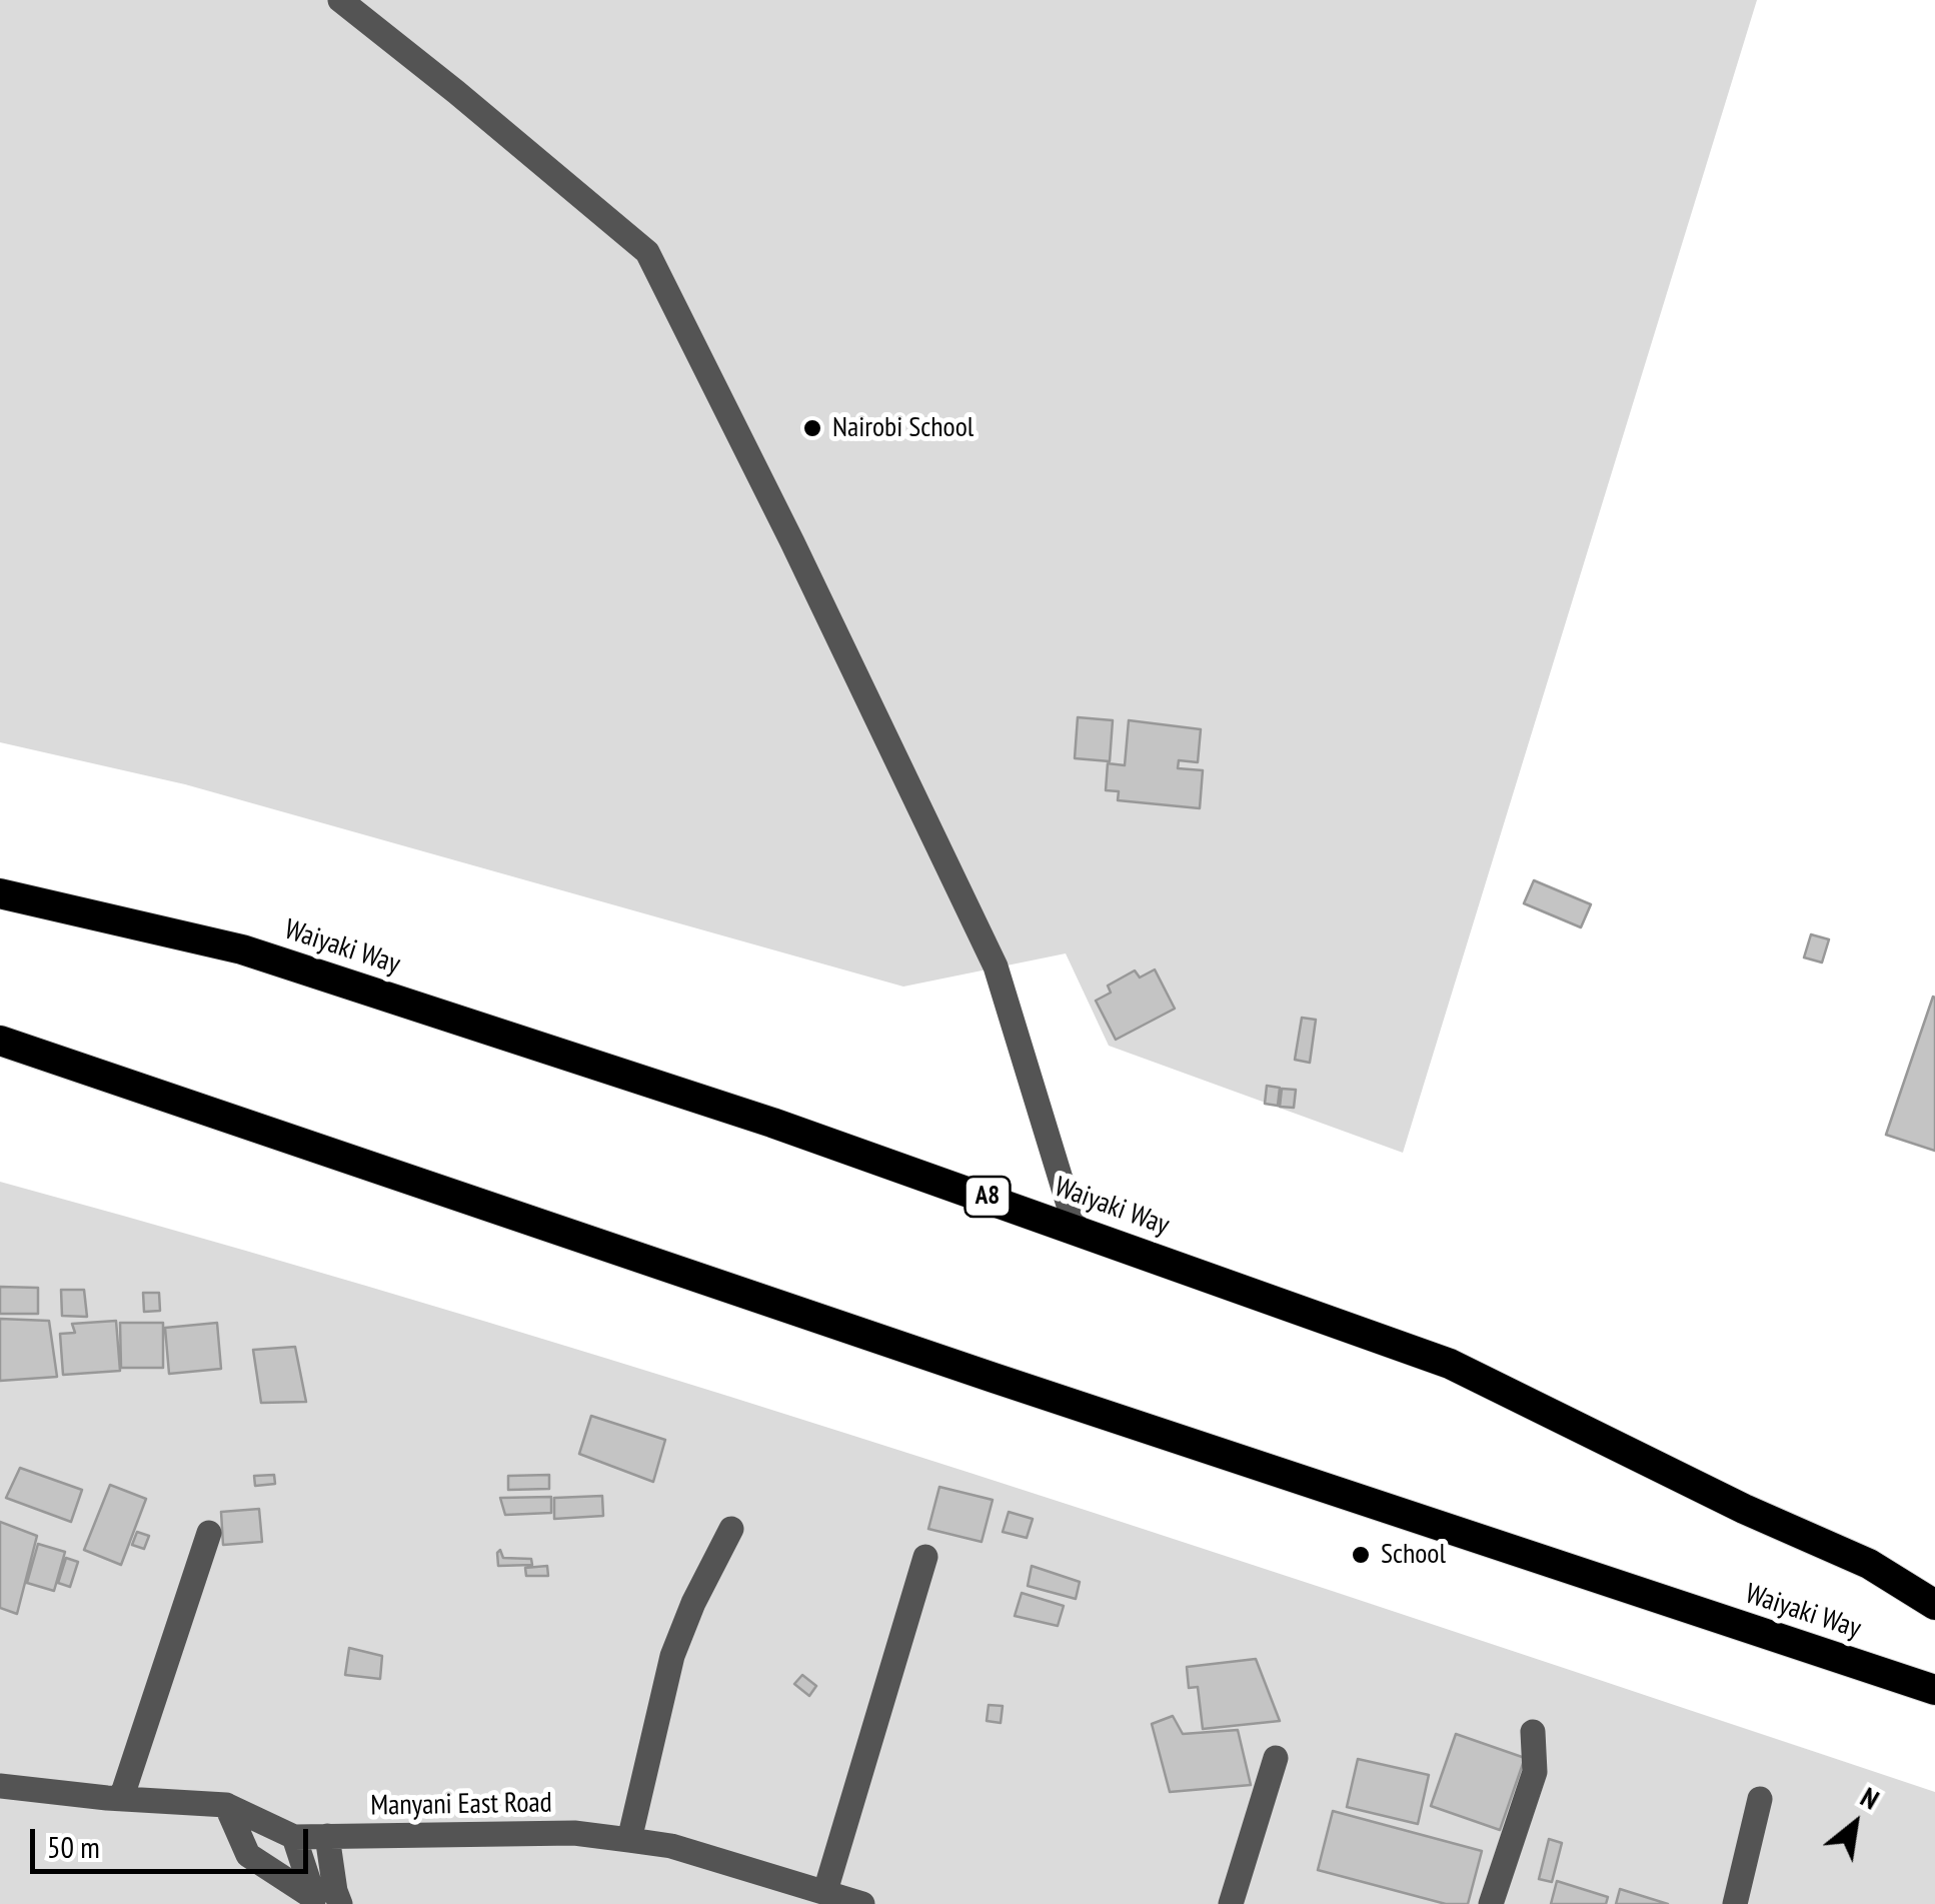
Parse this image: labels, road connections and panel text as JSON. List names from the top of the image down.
{
  "streets": {
    "highway": ["Waiyaki Way", "A8"],
    "street": ["Manyani East Road"]
  },
  "places": ["Nairobi School", "School"],
  "scale_bar": "50 m",
  "north": "top right"
}
